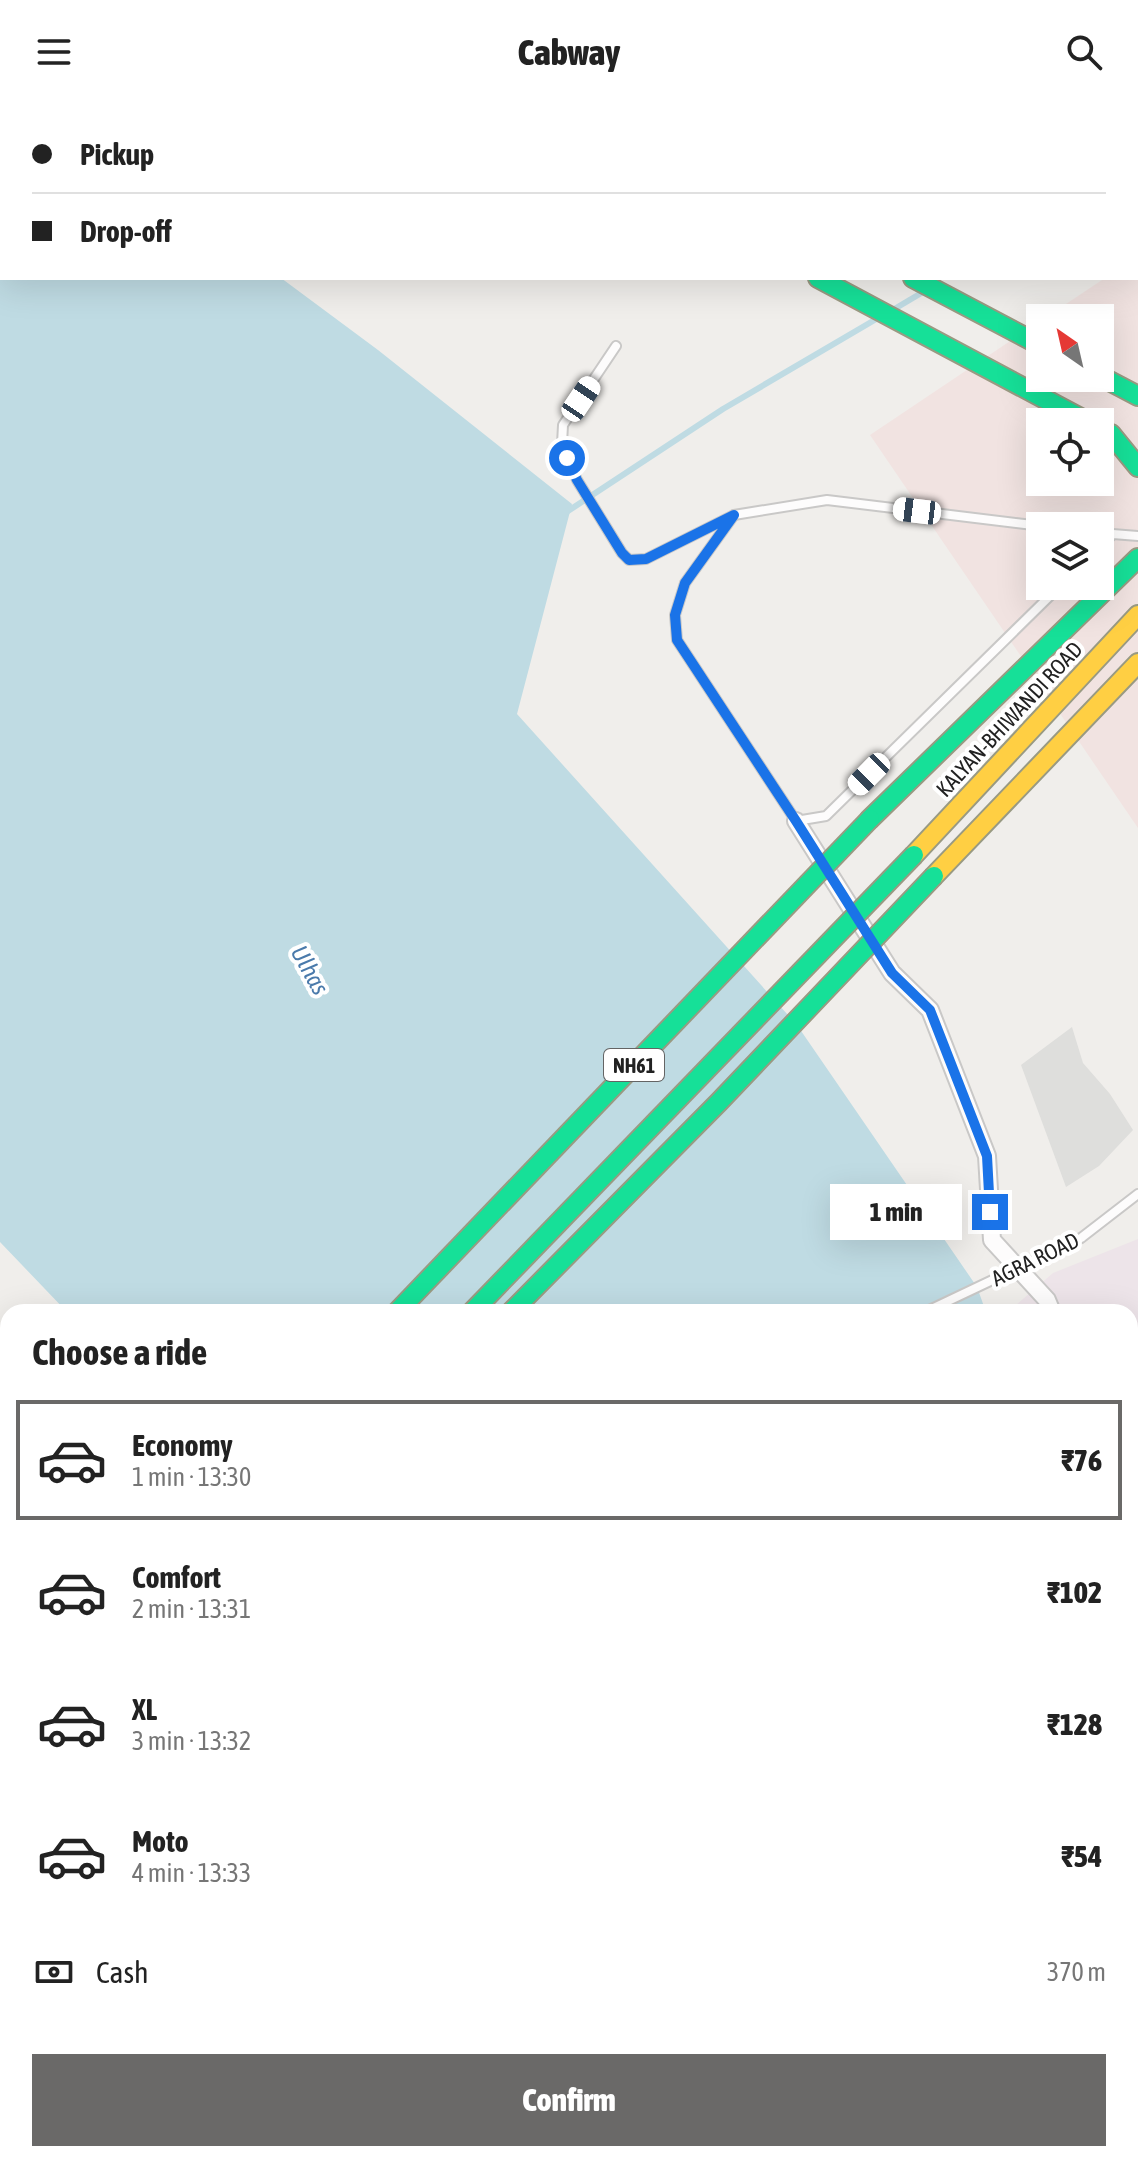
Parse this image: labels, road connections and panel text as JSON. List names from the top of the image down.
{
  "streets": {
    "main road": ["KALYAN-BHIWANDI ROAD", "NH61"],
    "lane": ["AGRA ROAD"]
  },
  "water": ["Ulhas"],
  "north": "top left",
  "page": {
    "header": "Cabway",
    "banner": ["Pickup", "Drop-off"],
    "bubble": "1 min",
    "heading": "Choose a ride",
    "list": [
      {
        "name": "Economy",
        "note": "1 min · 13:30",
        "value": "₹76"
      },
      {
        "name": "Comfort",
        "note": "2 min · 13:31",
        "value": "₹102"
      },
      {
        "name": "XL",
        "note": "3 min · 13:32",
        "value": "₹128"
      },
      {
        "name": "Moto",
        "note": "4 min · 13:33",
        "value": "₹54"
      }
    ],
    "pay": ["Cash", "370 m"],
    "buttons": "Confirm"
  }
}
